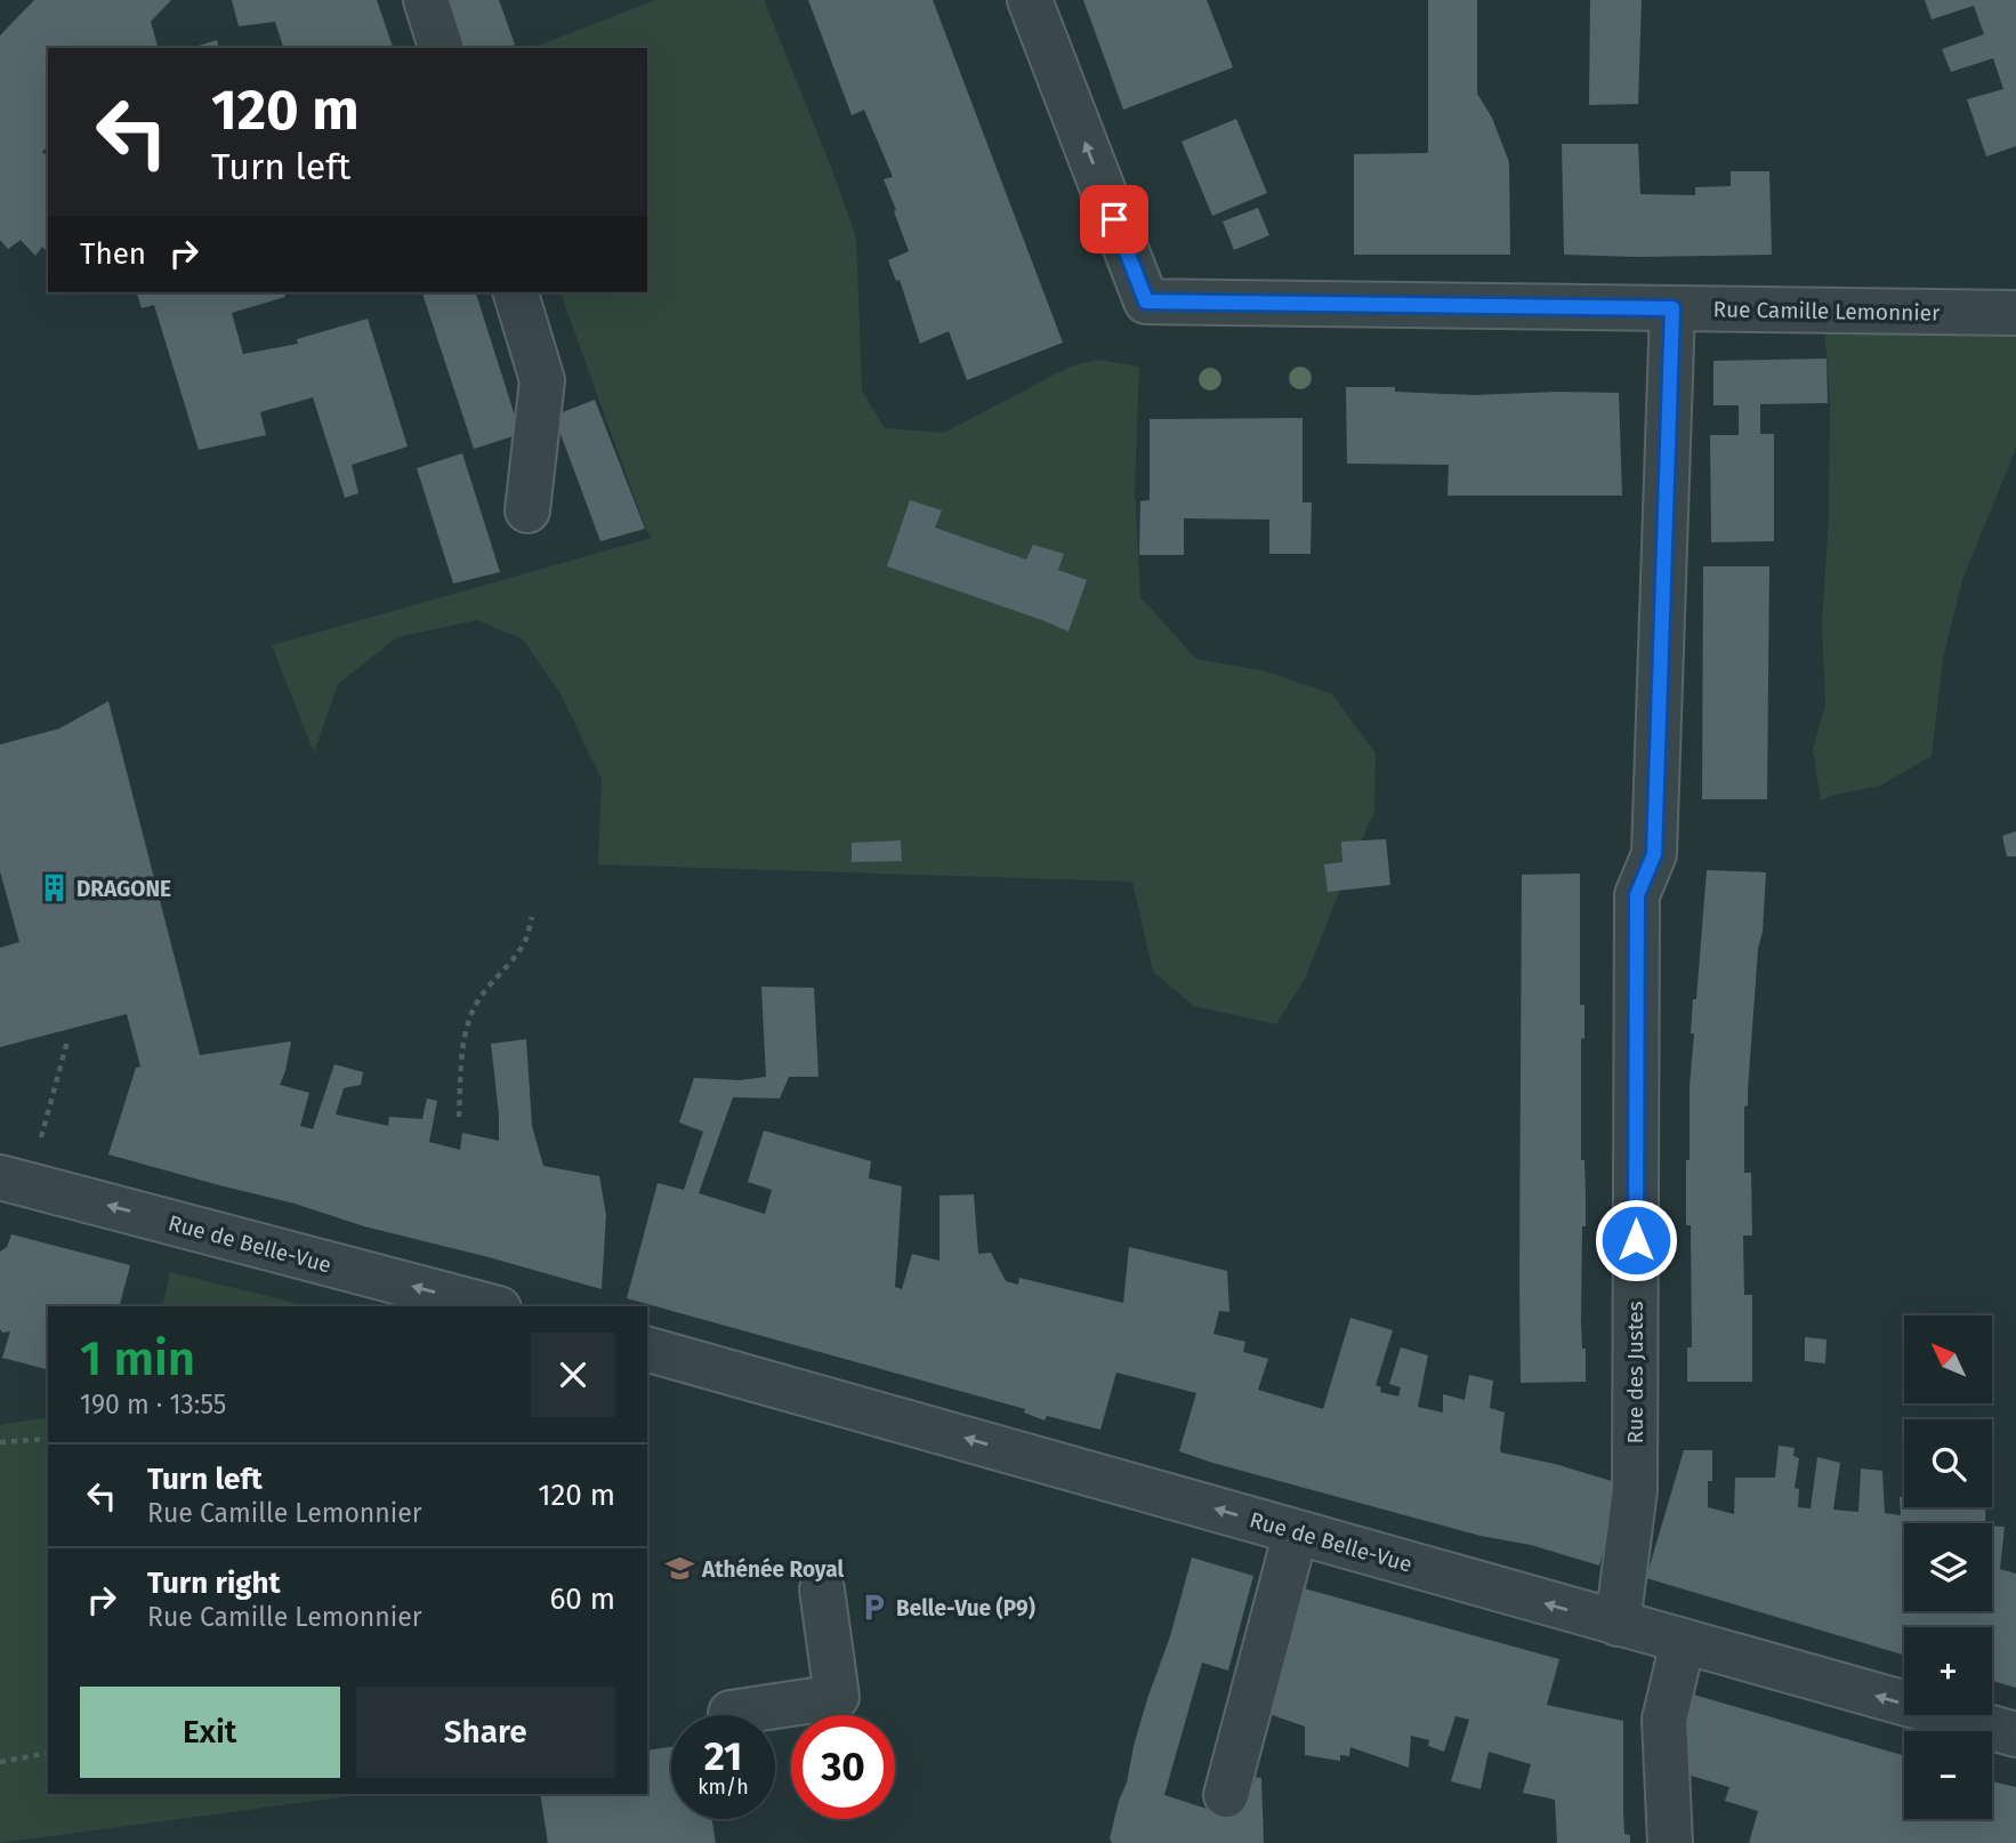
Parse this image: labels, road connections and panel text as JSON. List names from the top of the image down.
{
  "streets": {
    "street": ["Rue Camille Lemonnier", "Rue de Belle-Vue", "Rue des Justes"]
  },
  "crossings": [
    ["Rue Camille Lemonnier", "Rue des Justes"],
    ["Rue de Belle-Vue", "Rue des Justes"]
  ],
  "one_way": ["Rue Camille Lemonnier", "Rue de Belle-Vue"],
  "places": {
    "building": ["DRAGONE"],
    "school or university": ["Athénée Royal"],
    "parking": ["Belle-Vue (P9)"]
  },
  "north": "top left",
  "page": {
    "turn": ["120 m", "Turn left"],
    "then": "Then",
    "heading": ["1 min", "190 m · 13:55"],
    "map_buttons": ["+", "−"],
    "list": [
      {
        "name": "Turn left",
        "note": "Rue Camille Lemonnier",
        "value": "120 m"
      },
      {
        "name": "Turn right",
        "note": "Rue Camille Lemonnier",
        "value": "60 m"
      }
    ],
    "buttons": ["Exit", "Share"],
    "speed": "21 km/h",
    "limit": "30"
  }
}
